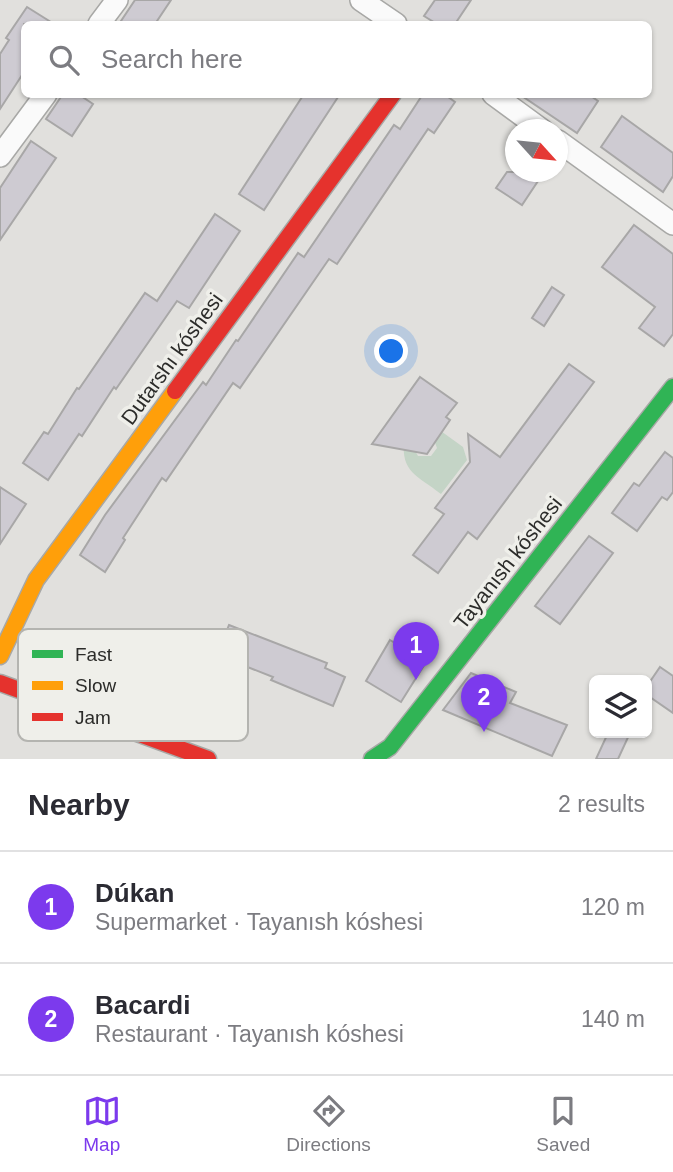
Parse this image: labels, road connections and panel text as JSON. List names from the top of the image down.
{
  "streets": {
    "street": ["Dutarshı kóshesi", "Tayanısh kóshesi"]
  },
  "legend": ["Fast", "Slow", "Jam"],
  "north": "bottom right",
  "page": {
    "search": "Search here",
    "pins": ["1", "2"],
    "heading": ["Nearby", "2 results"],
    "list": [
      {
        "mark": "1",
        "name": "Dúkan",
        "note": "Supermarket · Tayanısh kóshesi",
        "value": "120 m"
      },
      {
        "mark": "2",
        "name": "Bacardi",
        "note": "Restaurant · Tayanısh kóshesi",
        "value": "140 m"
      }
    ],
    "nav": ["Map", "Directions", "Saved"]
  }
}
